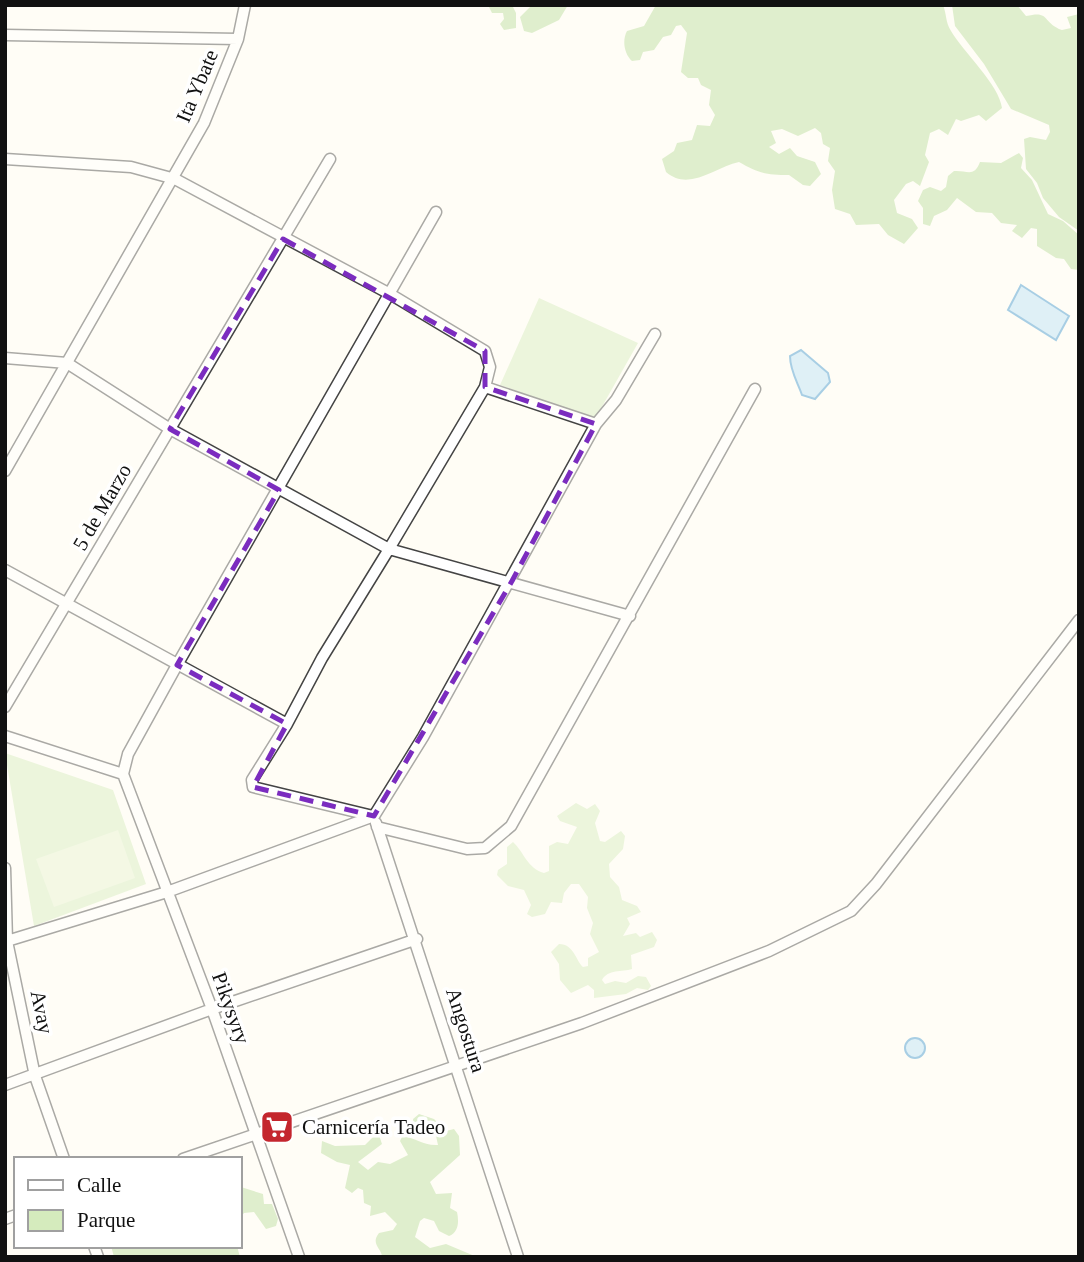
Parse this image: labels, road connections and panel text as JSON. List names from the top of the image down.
{
  "streets": {
    "street": [
      "Ita Ybate",
      "5 de Marzo",
      "Pikysyry",
      "Avay",
      "Angostura"
    ]
  },
  "places": {
    "supermarket": ["Carnicería Tadeo"]
  },
  "legend": ["Calle", "Parque"]
}
